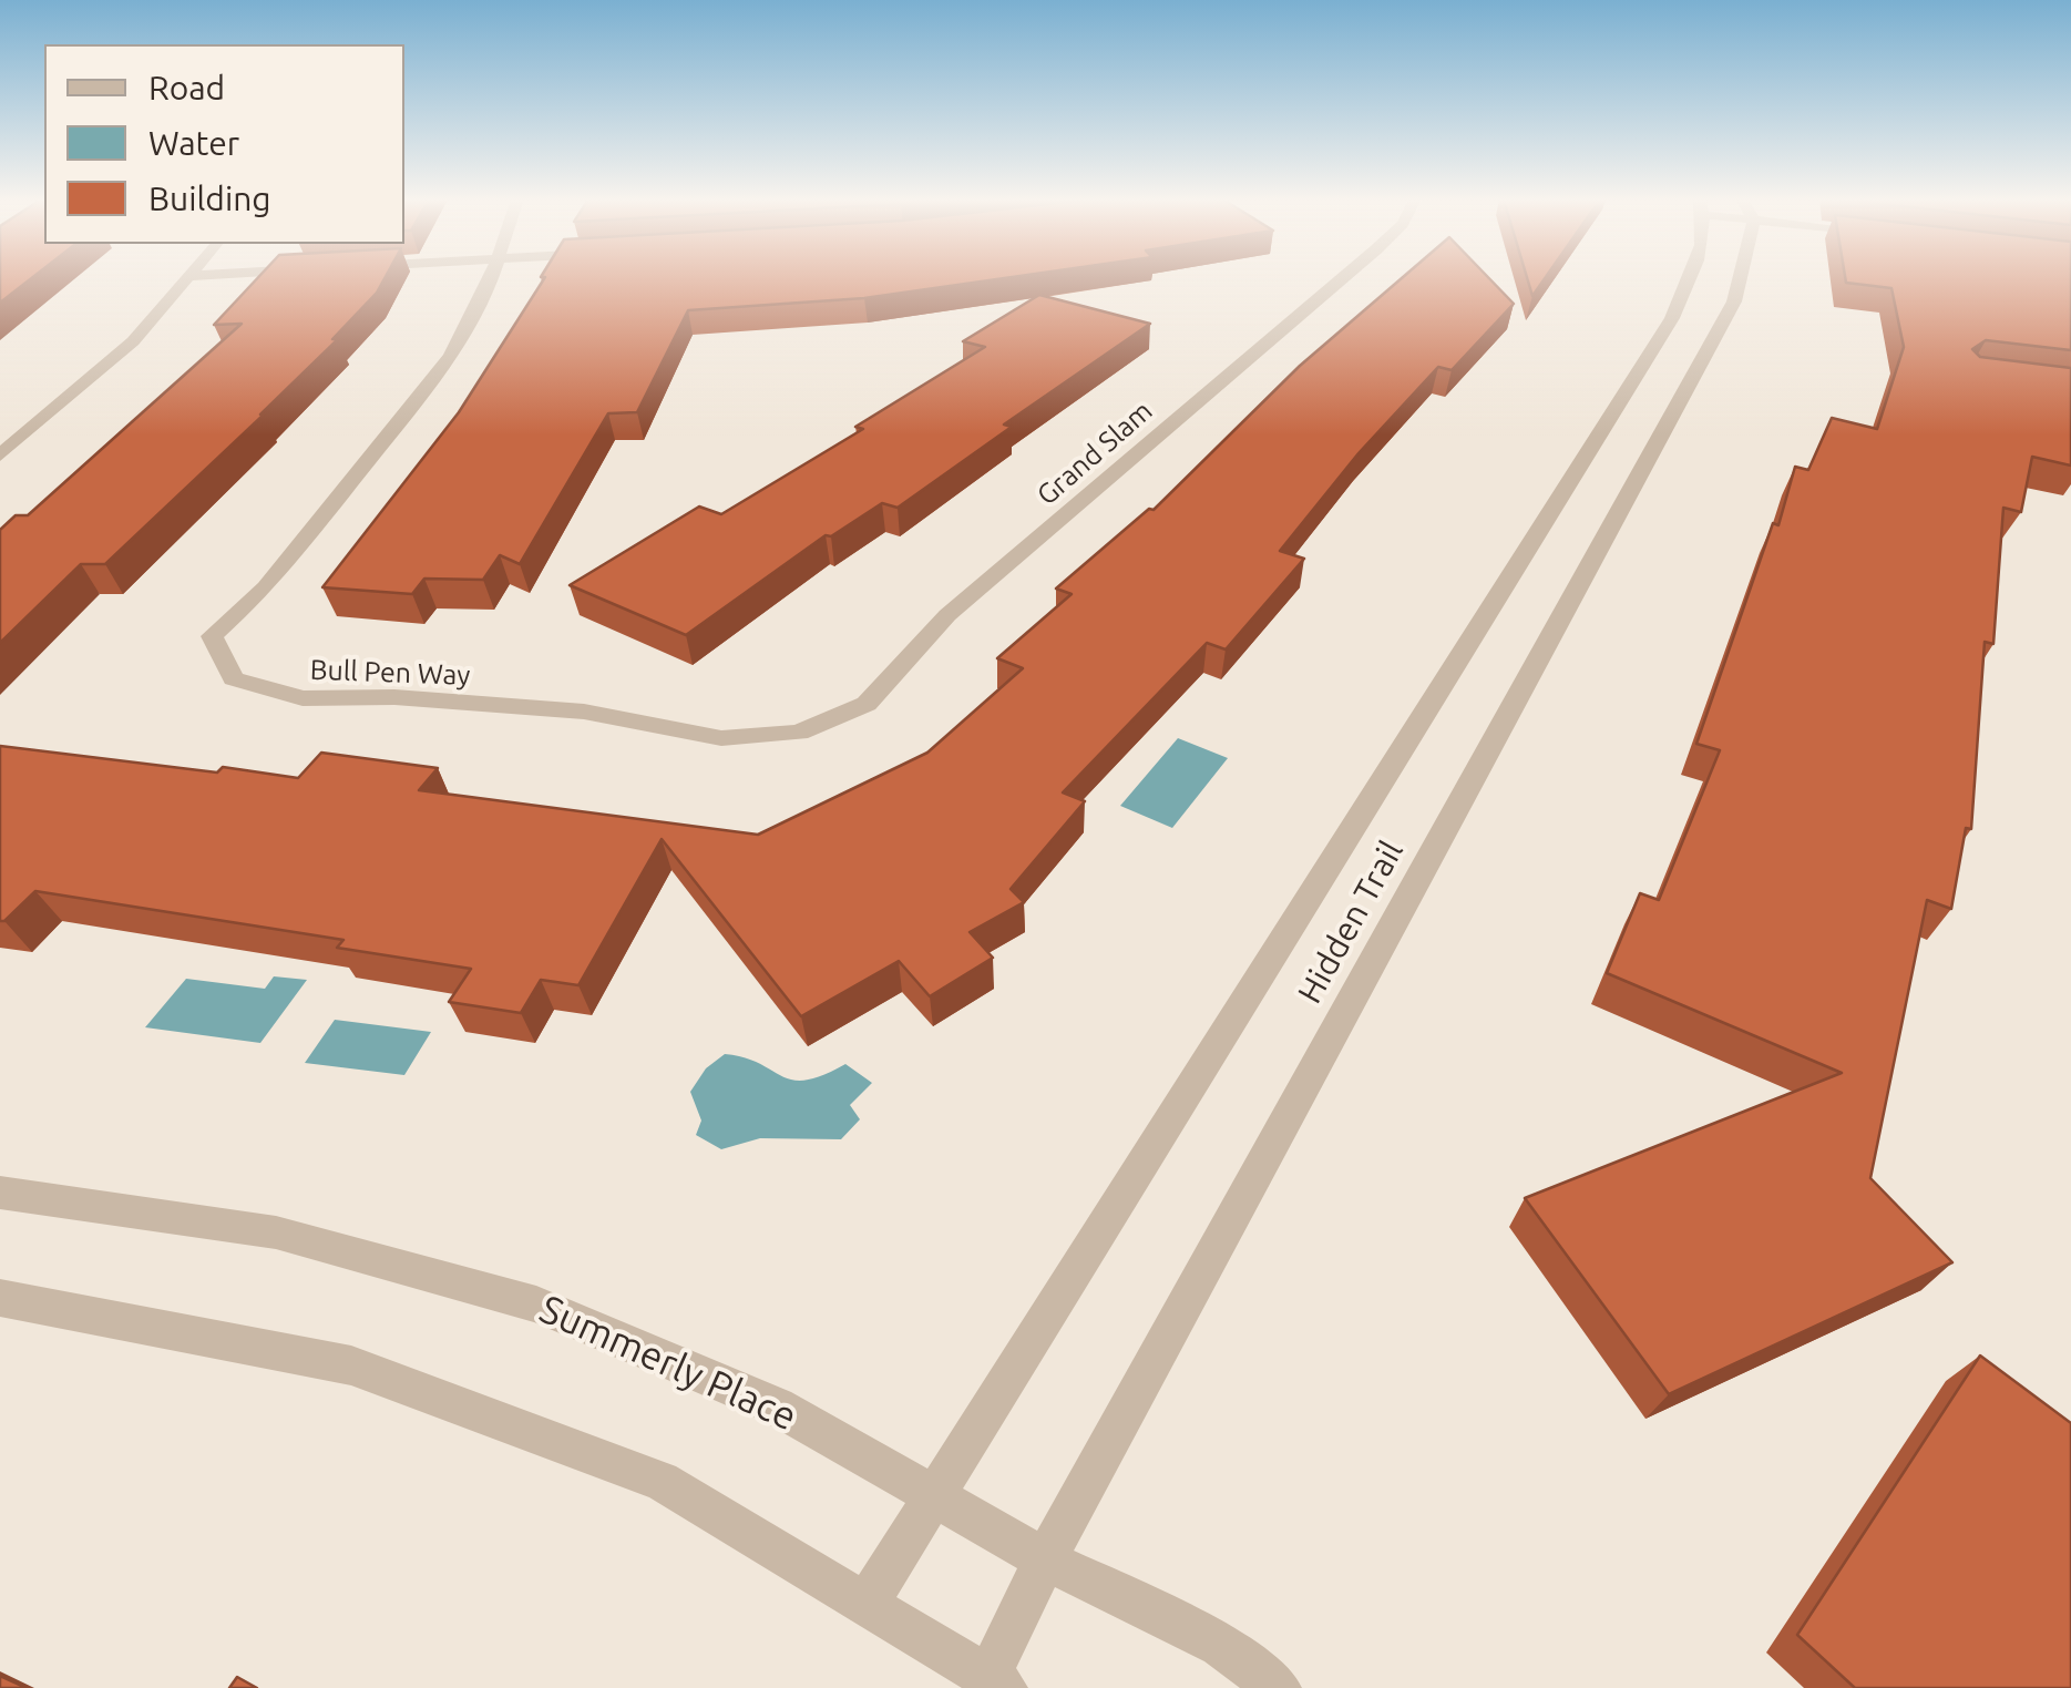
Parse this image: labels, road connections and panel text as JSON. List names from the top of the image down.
{
  "streets": {
    "street": [
      "Grand Slam",
      "Bull Pen Way",
      "Hidden Trail",
      "Summerly Place"
    ]
  },
  "crossings": [
    ["Grand Slam", "Bull Pen Way"],
    ["Hidden Trail", "Summerly Place"]
  ],
  "legend": ["Road", "Water", "Building"]
}
